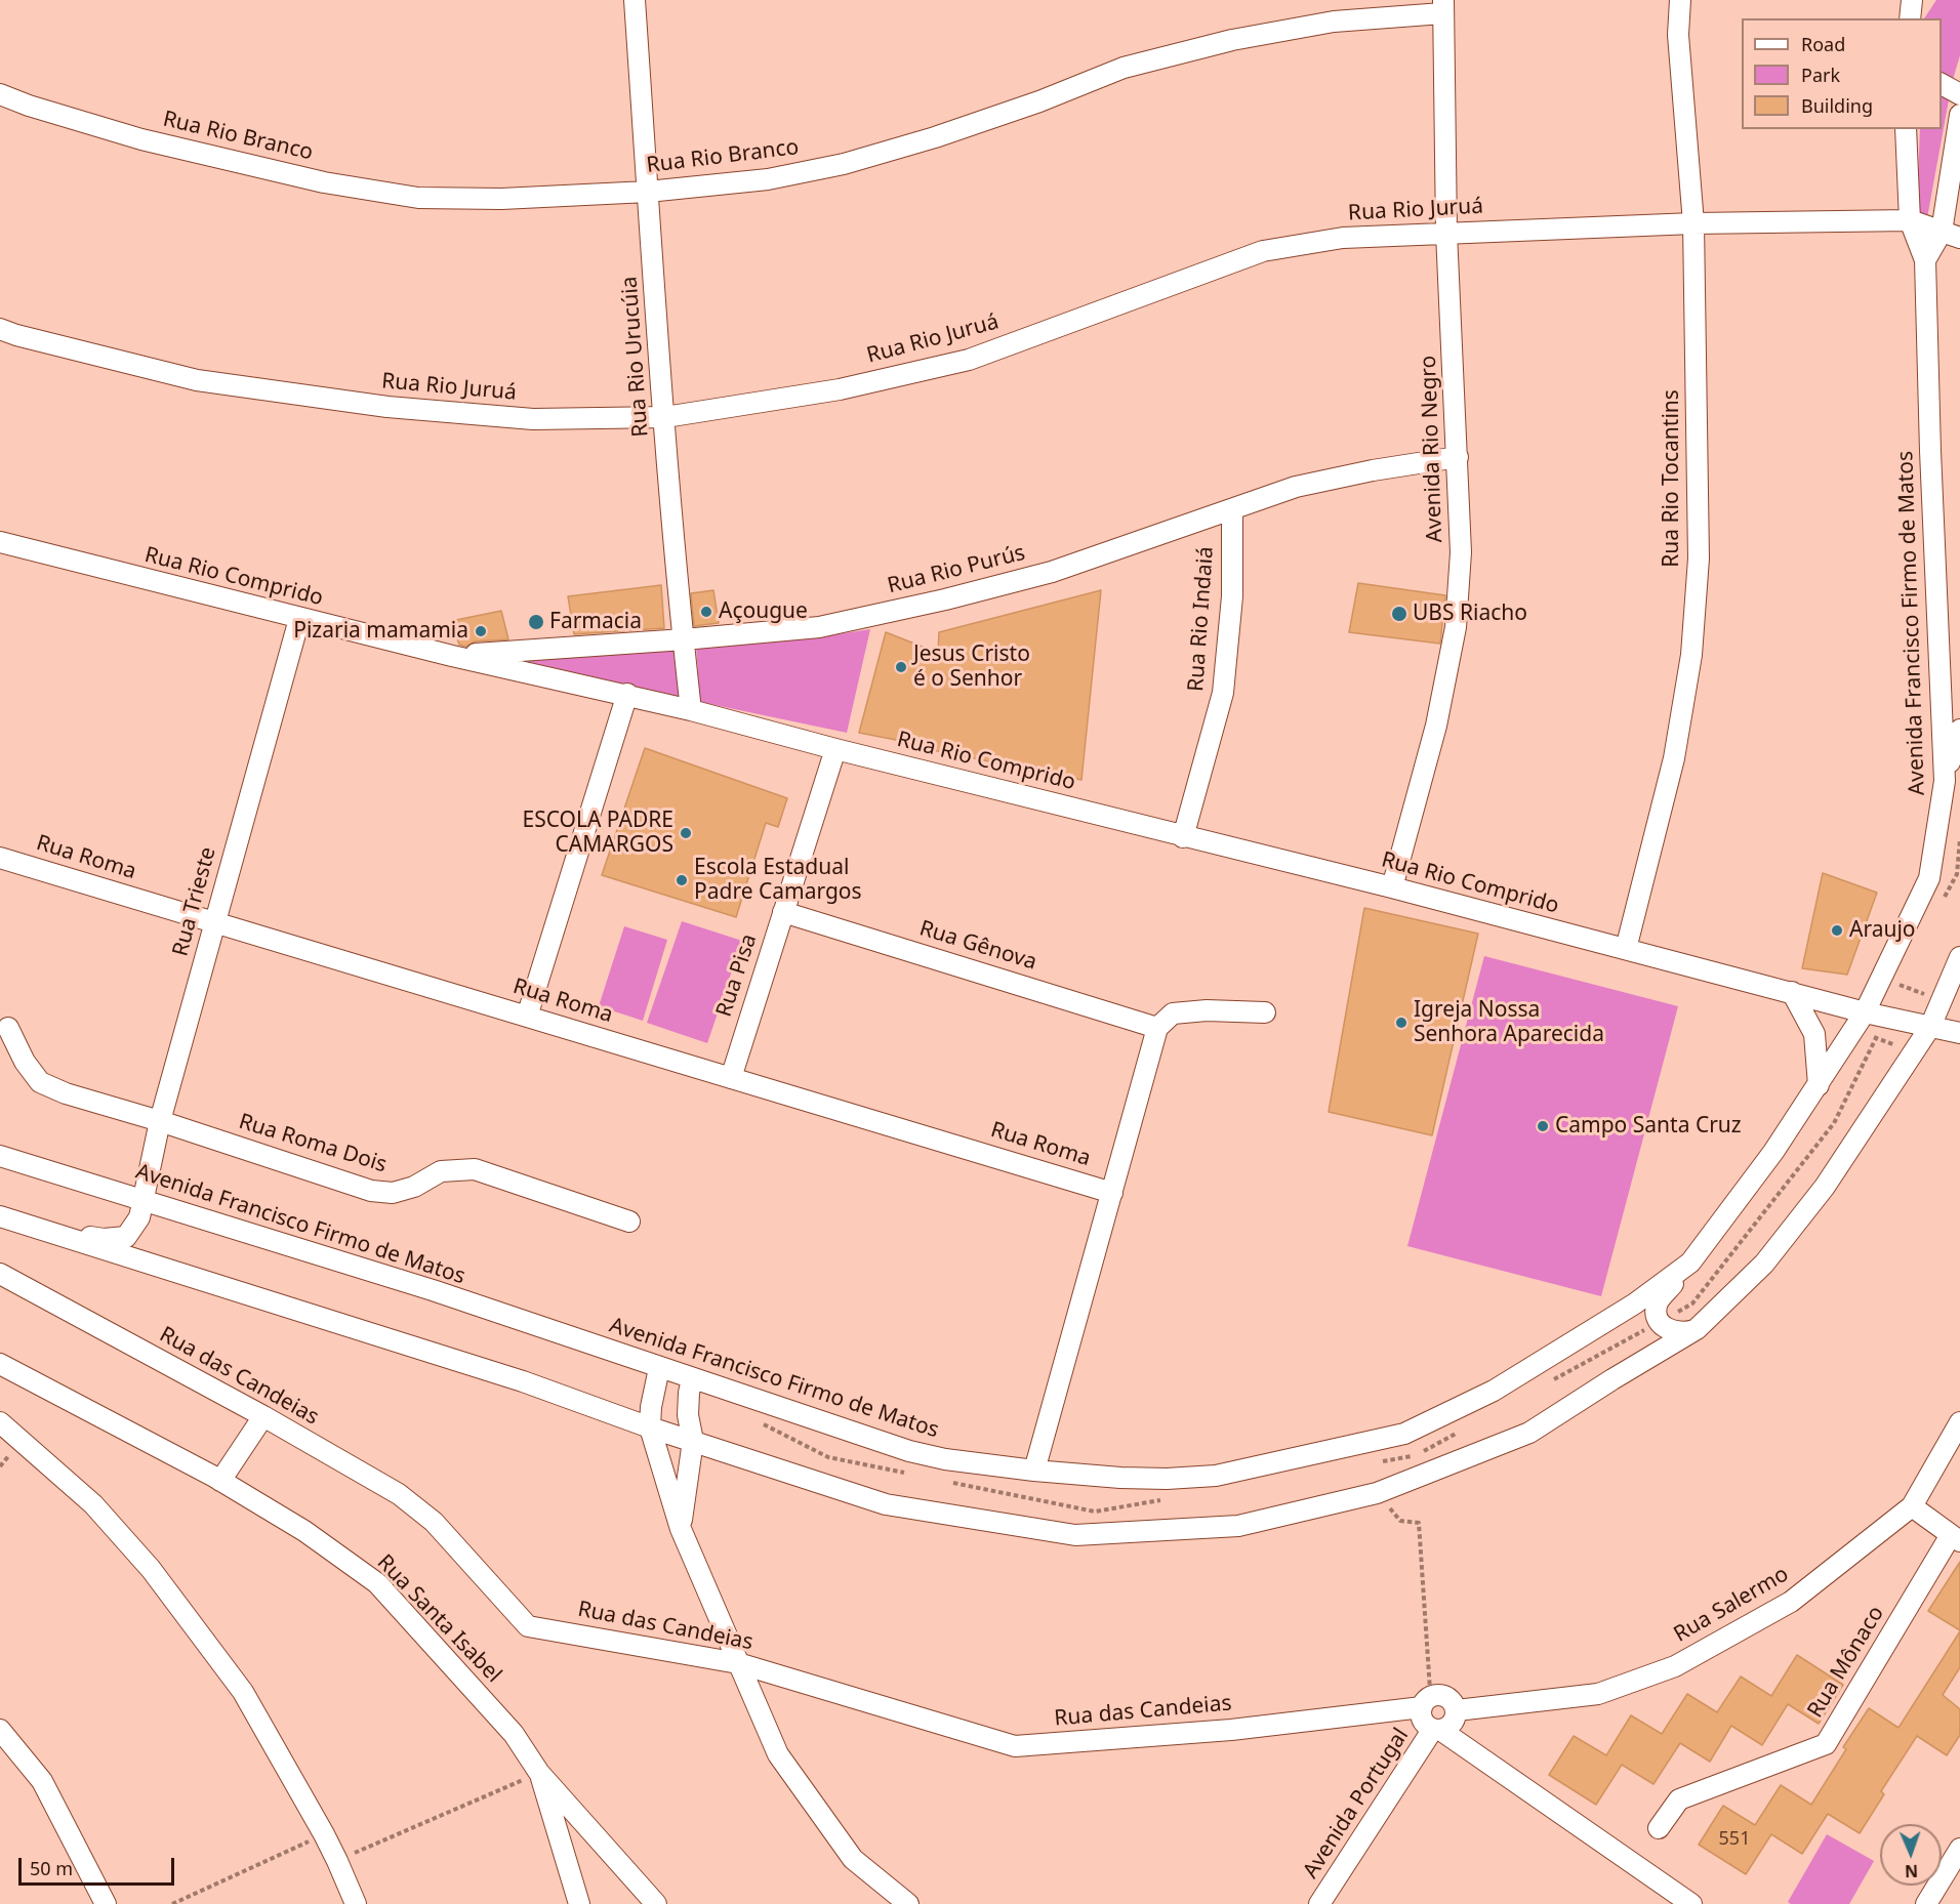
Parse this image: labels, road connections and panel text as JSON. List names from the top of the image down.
{
  "streets": {
    "street": [
      "Rua Rio Branco",
      "Rua Rio Juruá",
      "Rua Rio Urucúia",
      "Avenida Rio Negro",
      "Rua Rio Tocantins",
      "Rua Rio Purús",
      "Rua Rio Comprido",
      "Rua Rio Indaiá",
      "Avenida Francisco Firmo de Matos",
      "Rua Roma",
      "Rua Trieste",
      "Rua Gênova",
      "Rua Pisa",
      "Rua Roma Dois",
      "Rua das Candeias",
      "Rua Salermo",
      "Rua Santa Isabel",
      "Rua Mônaco",
      "Avenida Portugal"
    ]
  },
  "crossings": [
    ["Rua Rio Branco", "Rua Rio Urucúia"],
    ["Rua Rio Branco", "Avenida Rio Negro"],
    ["Rua Rio Juruá", "Rua Rio Urucúia"],
    ["Rua Rio Juruá", "Avenida Rio Negro"],
    ["Rua Rio Juruá", "Rua Rio Tocantins"],
    ["Rua Rio Juruá", "Avenida Francisco Firmo de Matos"],
    ["Rua Rio Urucúia", "Rua Rio Purús"],
    ["Rua Rio Urucúia", "Rua Rio Comprido"],
    ["Avenida Rio Negro", "Rua Rio Purús"],
    ["Avenida Rio Negro", "Rua Rio Comprido"],
    ["Rua Rio Tocantins", "Rua Rio Comprido"],
    ["Rua Rio Purús", "Rua Rio Comprido"],
    ["Rua Rio Purús", "Rua Rio Indaiá"],
    ["Rua Rio Comprido", "Rua Rio Indaiá"],
    ["Rua Rio Comprido", "Avenida Francisco Firmo de Matos"],
    ["Rua Rio Comprido", "Rua Trieste"],
    ["Rua Rio Comprido", "Rua Pisa"],
    ["Avenida Francisco Firmo de Matos", "Rua Roma"],
    ["Avenida Francisco Firmo de Matos", "Rua Trieste"],
    ["Rua Roma", "Rua Trieste"],
    ["Rua Roma", "Rua Gênova"],
    ["Rua Roma", "Rua Pisa"],
    ["Rua Trieste", "Rua Roma Dois"],
    ["Rua Gênova", "Rua Pisa"],
    ["Rua das Candeias", "Rua Salermo"],
    ["Rua das Candeias", "Avenida Portugal"],
    ["Rua Salermo", "Rua Mônaco"],
    ["Rua Salermo", "Avenida Portugal"]
  ],
  "places": [
    "Açougue",
    "UBS Riacho",
    "Farmacia",
    "Pizaria mamamia",
    "Jesus Cristo é o Senhor",
    "ESCOLA PADRE CAMARGOS",
    "Escola Estadual Padre Camargos",
    "Araujo",
    "Igreja Nossa Senhora Aparecida",
    "Campo Santa Cruz"
  ],
  "house_numbers": ["551"],
  "legend": ["Road", "Park", "Building"],
  "scale_bar": "50 m",
  "north": "bottom"
}
